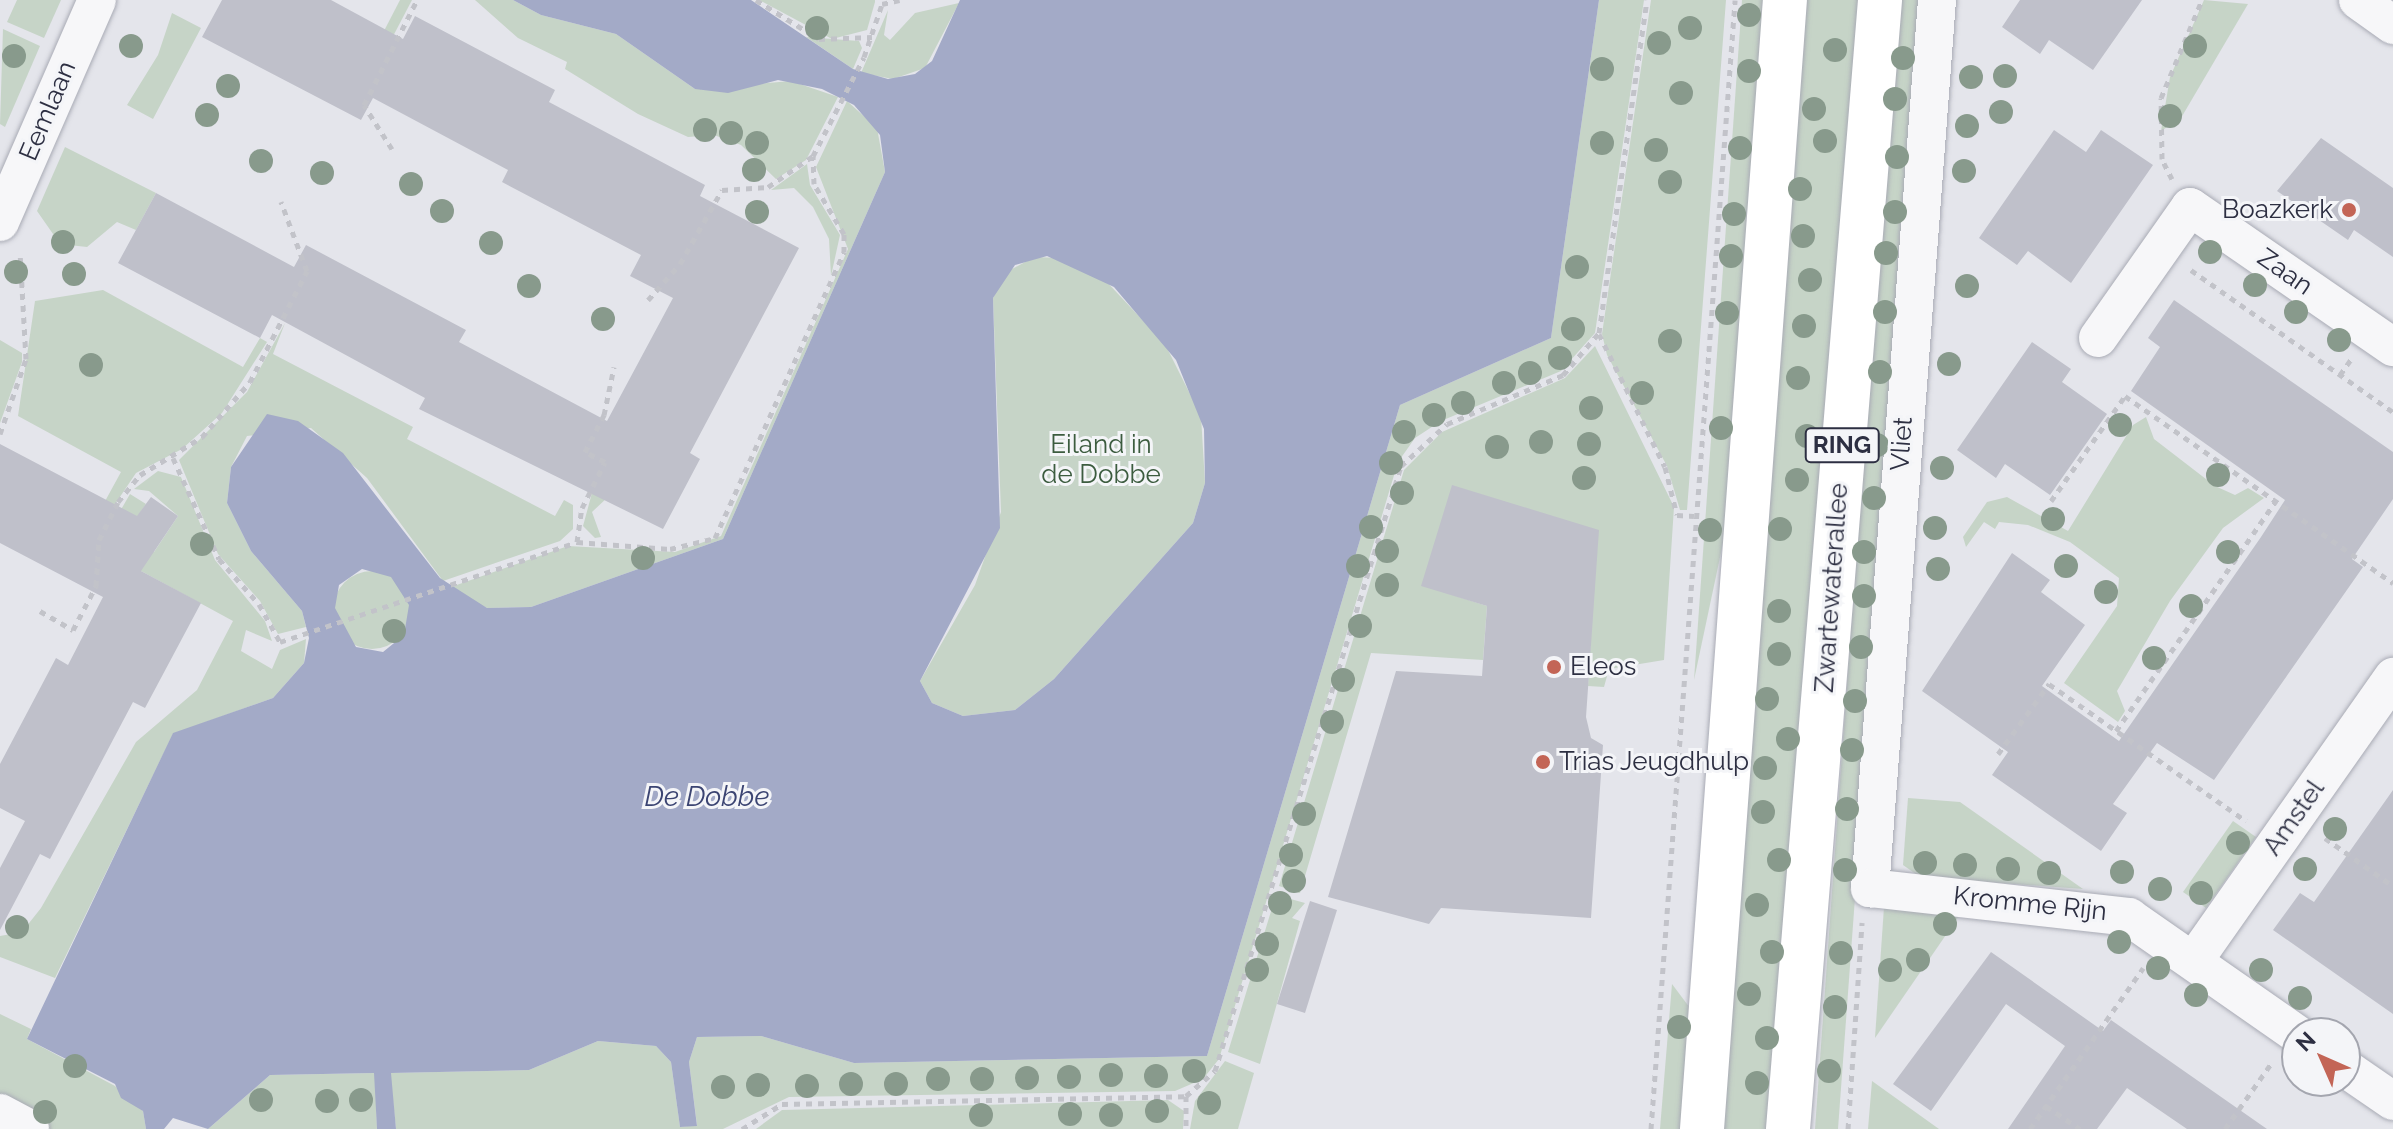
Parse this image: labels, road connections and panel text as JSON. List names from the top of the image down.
{
  "streets": {
    "main road": ["RING", "Zwartewaterallee"],
    "street": [
      "Eemlaan",
      "Zaan",
      "Vliet",
      "Amstel",
      "Kromme Rijn"
    ]
  },
  "crossings": [
    ["Vliet", "Kromme Rijn"],
    ["Amstel", "Kromme Rijn"]
  ],
  "water": ["De Dobbe"],
  "parks": ["Eiland in de Dobbe"],
  "places": ["Boazkerk", "Eleos", "Trias Jeugdhulp"],
  "north": "top left"
}
